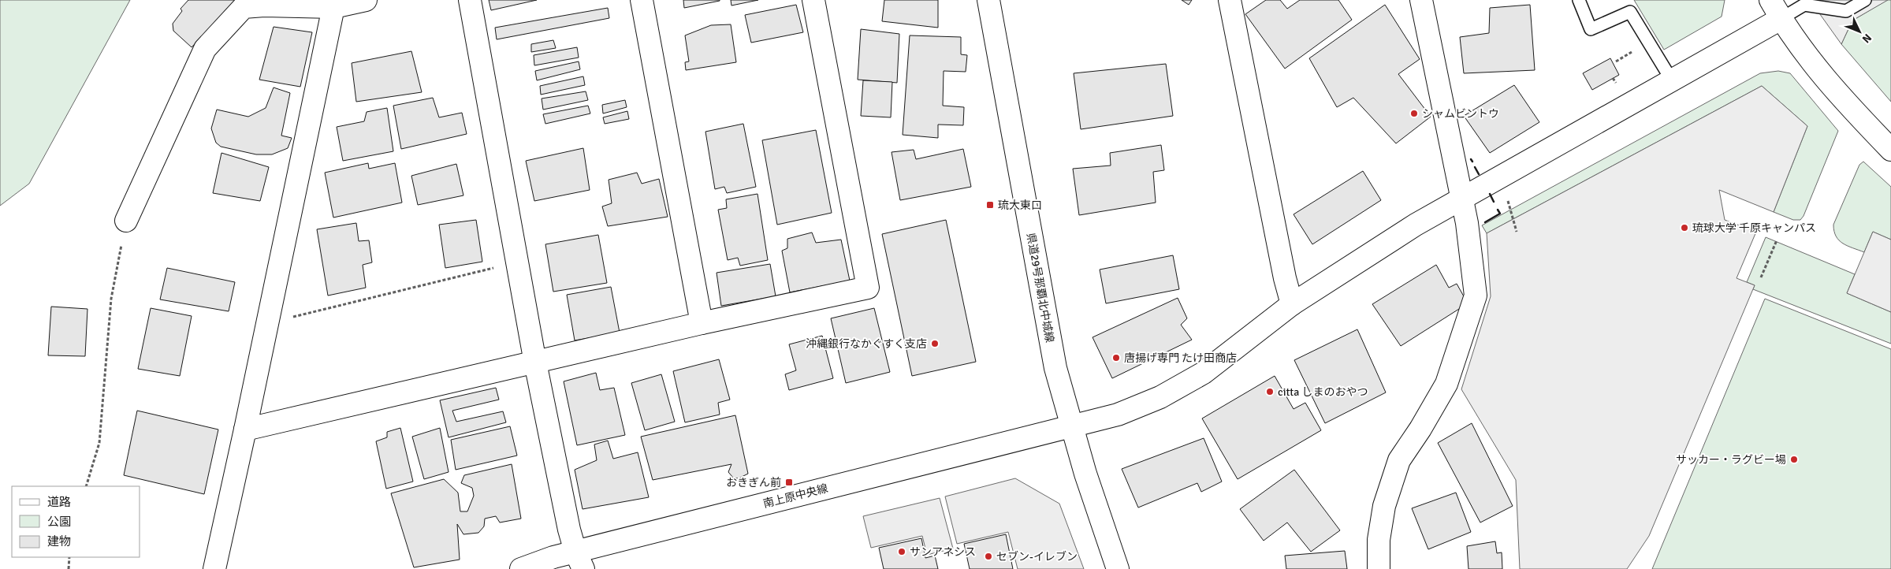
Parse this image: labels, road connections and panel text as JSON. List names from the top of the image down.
{
  "streets": {
    "street": ["県道29号那覇北中城線", "南上原中央線"]
  },
  "crossings": [
    ["県道29号那覇北中城線", "南上原中央線"]
  ],
  "places": {
    "other": [
      "シャムビントウ",
      "琉球大学 千原キャンパス",
      "沖縄銀行なかぐすく支店",
      "唐揚げ専門 たけ田商店",
      "citta しまのおやつ",
      "サッカー・ラグビー場",
      "サンアネシス",
      "セブン-イレブン"
    ],
    "transit": ["琉大東口", "おきぎん前"]
  },
  "legend": ["道路", "公園", "建物"],
  "north": "bottom right"
}
